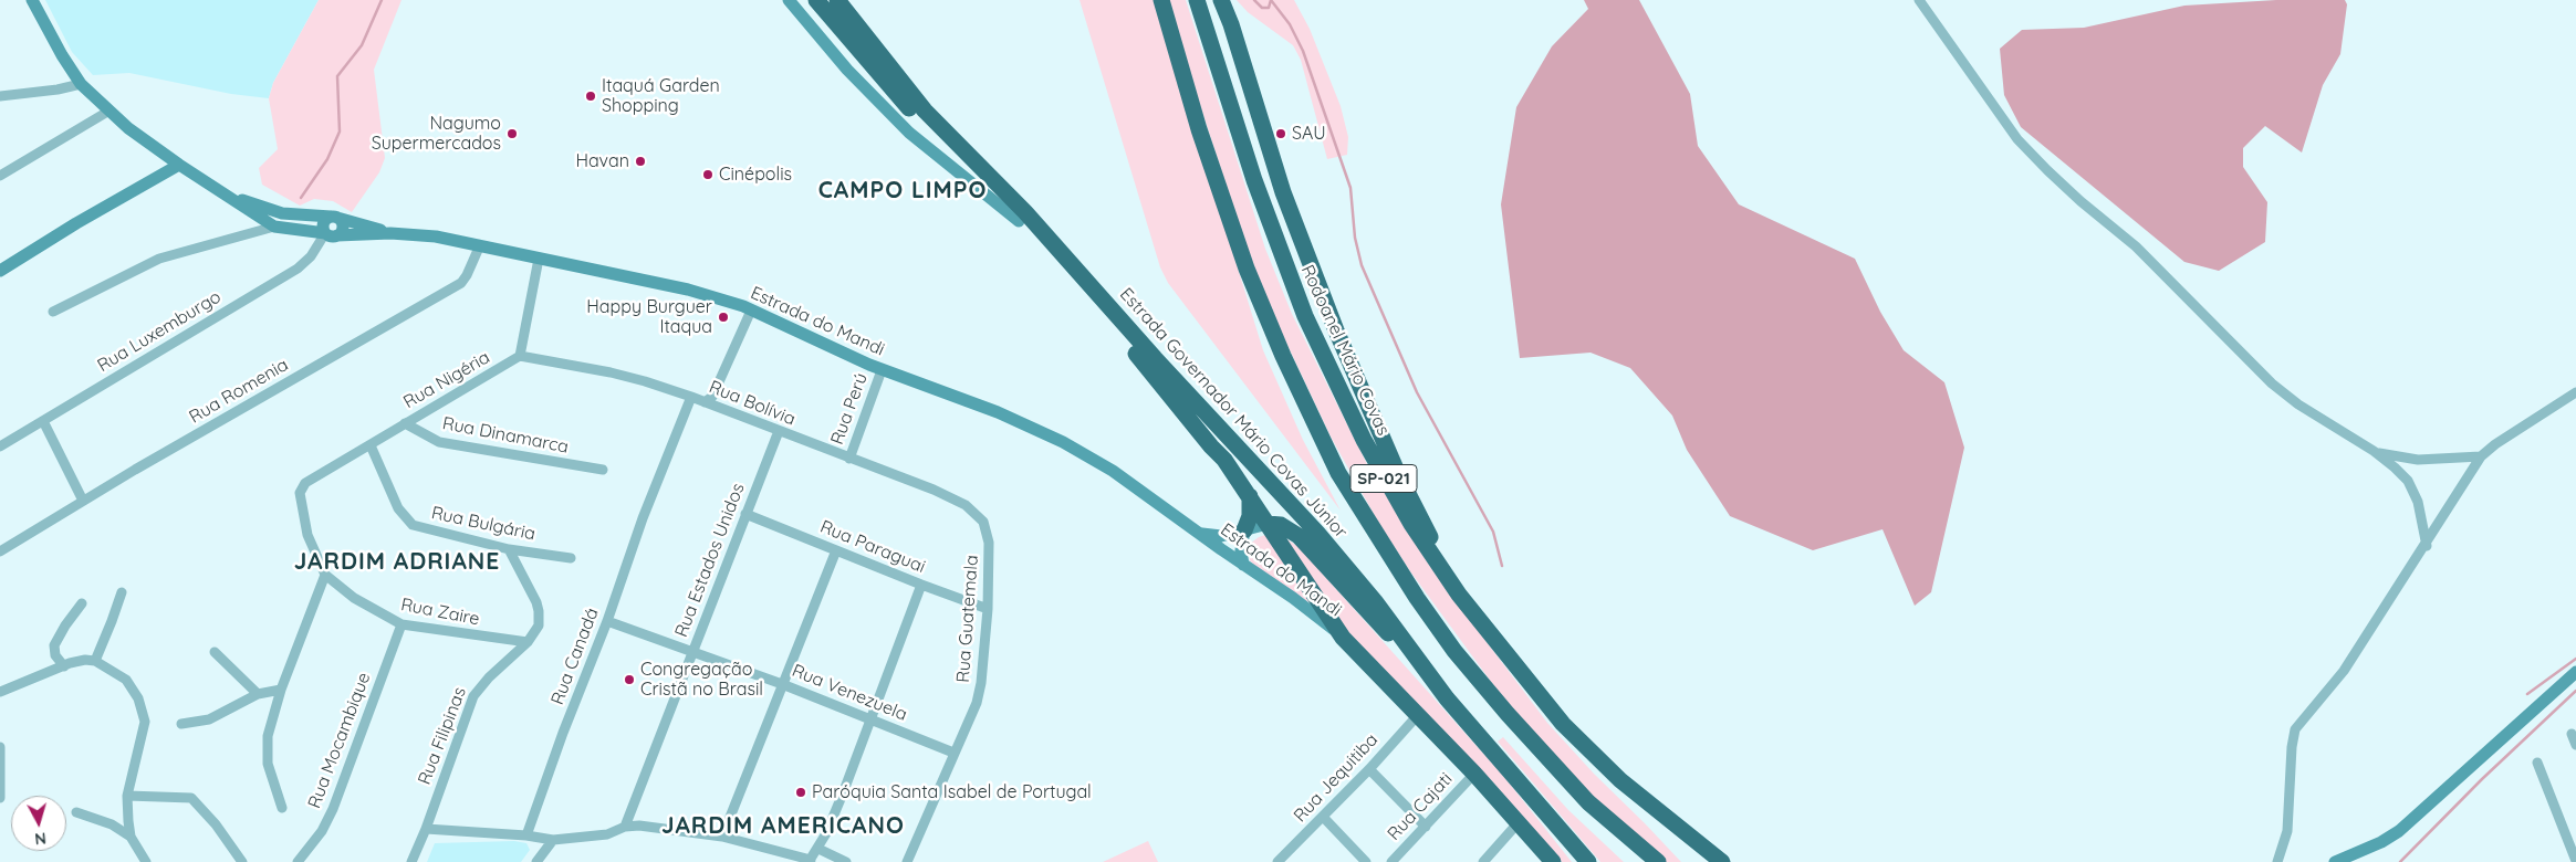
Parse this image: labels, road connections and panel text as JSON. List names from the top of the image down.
{
  "streets": {
    "highway": ["Rodoanel Mário Covas", "Estrada Governador Mário Covas Júnior", "SP-021"],
    "main road": ["Estrada do Mandi"],
    "street": [
      "Rua Luxemburgo",
      "Rua Nigéria",
      "Rua Romenia",
      "Rua Bolívia",
      "Rua Perú",
      "Rua Dinamarca",
      "Rua Bulgária",
      "Rua Paraguai",
      "Rua Estados Unidos",
      "Rua Zaire",
      "Rua Guatemala",
      "Rua Canadá",
      "Rua Venezuela",
      "Rua Filipinas",
      "Rua Mocambique",
      "Rua Jequitiba",
      "Rua Cajati"
    ]
  },
  "crossings": [
    ["Estrada do Mandi", "Rua Luxemburgo"],
    ["Estrada do Mandi", "Rua Romenia"],
    ["Estrada do Mandi", "Rua Perú"],
    ["Estrada do Mandi", "Estrada Governador Mário Covas Júnior"],
    ["Rua Nigéria", "Rua Bolívia"],
    ["Rua Nigéria", "Rua Dinamarca"],
    ["Rua Nigéria", "Rua Bulgária"],
    ["Rua Nigéria", "Rua Zaire"],
    ["Rua Bolívia", "Rua Perú"],
    ["Rua Bolívia", "Rua Estados Unidos"],
    ["Rua Bolívia", "Rua Guatemala"],
    ["Rua Bolívia", "Rua Canadá"],
    ["Estrada Governador Mário Covas Júnior", "Rua Jequitiba"],
    ["Estrada Governador Mário Covas Júnior", "Rua Cajati"],
    ["Rua Bulgária", "Rua Filipinas"],
    ["Rua Paraguai", "Rua Estados Unidos"],
    ["Rua Paraguai", "Rua Guatemala"],
    ["Rua Estados Unidos", "Rua Venezuela"],
    ["Rua Zaire", "Rua Filipinas"],
    ["Rua Zaire", "Rua Mocambique"],
    ["Rua Guatemala", "Rua Venezuela"],
    ["Rua Canadá", "Rua Venezuela"]
  ],
  "districts": ["CAMPO LIMPO", "JARDIM ADRIANE", "JARDIM AMERICANO"],
  "places": [
    "Itaquá Garden Shopping",
    "Nagumo Supermercados",
    "SAU",
    "Havan",
    "Cinépolis",
    "Happy Burguer Itaqua",
    "Congregação Cristã no Brasil",
    "Paróquia Santa Isabel de Portugal"
  ],
  "north": "bottom"
}
